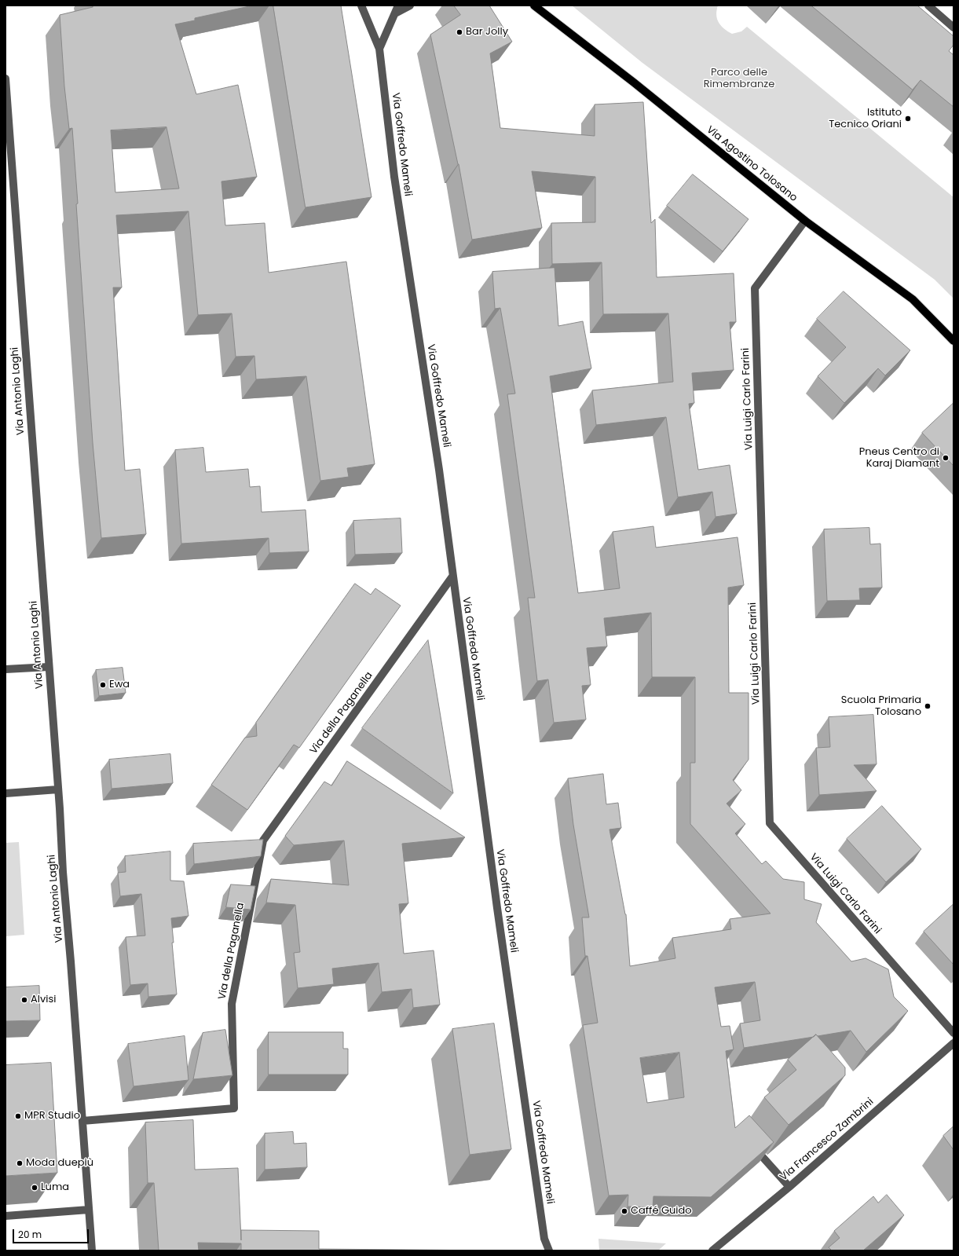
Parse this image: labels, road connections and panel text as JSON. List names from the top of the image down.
{
  "streets": {
    "main road": ["Via Agostino Tolosano"],
    "street": [
      "Via Goffredo Mameli",
      "Via Antonio Laghi",
      "Via Luigi Carlo Farini",
      "Via della Paganella",
      "Via Francesco Zambrini"
    ]
  },
  "crossings": [
    ["Via Goffredo Mameli", "Via della Paganella"],
    ["Via Agostino Tolosano", "Via Luigi Carlo Farini"],
    ["Via Antonio Laghi", "Via della Paganella"]
  ],
  "parks": ["Parco delle Rimembranze"],
  "places": [
    "Bar Jolly",
    "Istituto Tecnico Oriani",
    "Pneus Centro di Karaj Diamant",
    "Ewa",
    "Scuola Primaria Tolosano",
    "Alvisi",
    "MPR Studio",
    "Moda duepiù",
    "Luma",
    "Caffé Guido"
  ],
  "scale_bar": "20 m"
}
